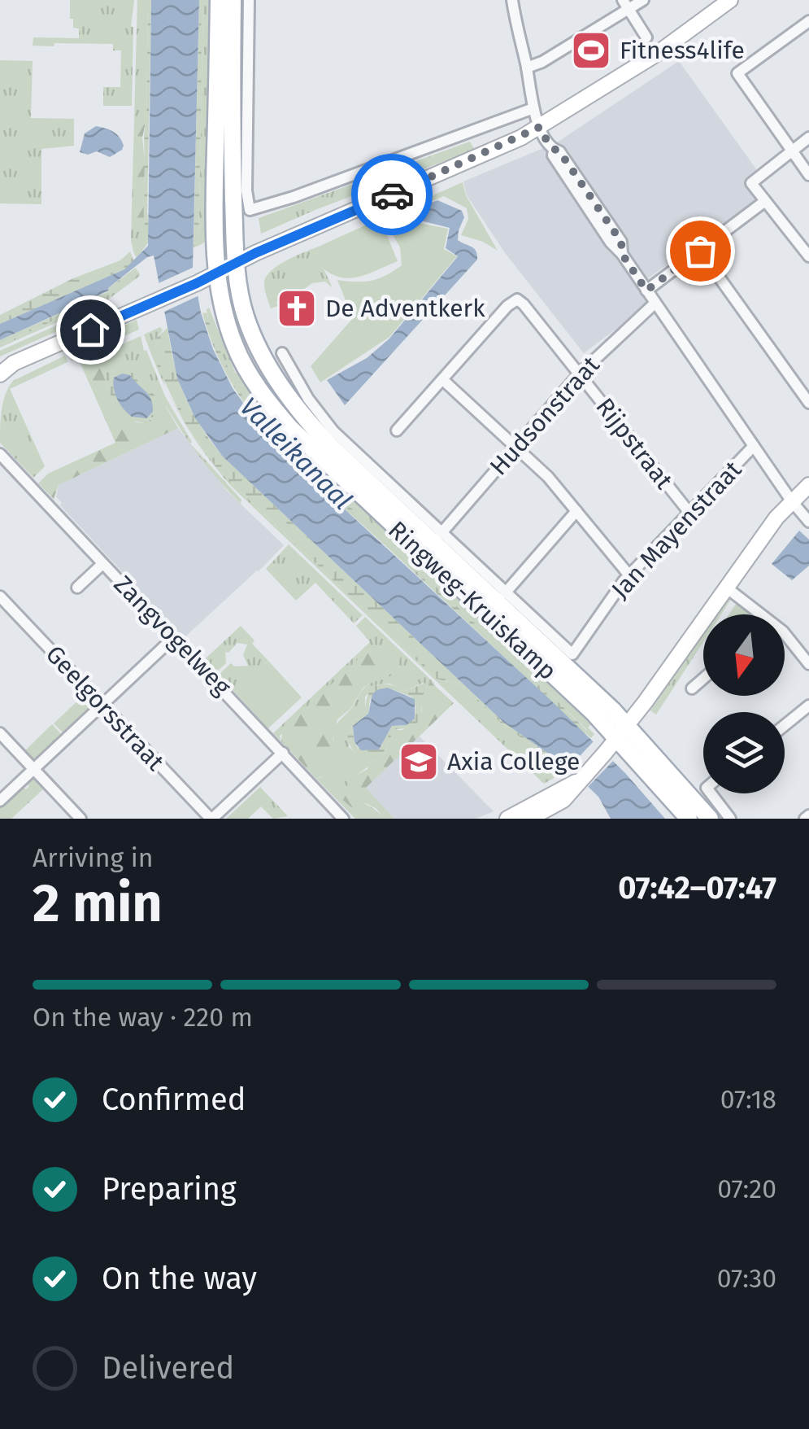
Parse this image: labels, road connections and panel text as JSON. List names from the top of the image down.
{
  "streets": {
    "main road": ["Ringweg-Kruiskamp"],
    "street": [
      "Hudsonstraat",
      "Rijpstraat",
      "Jan Mayenstraat",
      "Zangvogelweg",
      "Geelgorsstraat"
    ]
  },
  "crossings": [
    ["Hudsonstraat", "Rijpstraat"],
    ["Hudsonstraat", "Ringweg-Kruiskamp"],
    ["Rijpstraat", "Jan Mayenstraat"],
    ["Jan Mayenstraat", "Ringweg-Kruiskamp"]
  ],
  "water": ["Valleikanaal"],
  "places": {
    "sports": ["Fitness4life"],
    "church": ["De Adventkerk"],
    "school or university": ["Axia College"]
  },
  "north": "bottom",
  "page": {
    "heading": ["2 min", "Arriving in", "07:42–07:47"],
    "bar": "On the way · 220 m",
    "list": [
      ["Confirmed", "07:18"],
      ["Preparing", "07:20"],
      ["On the way", "07:30"],
      "Delivered"
    ]
  }
}
